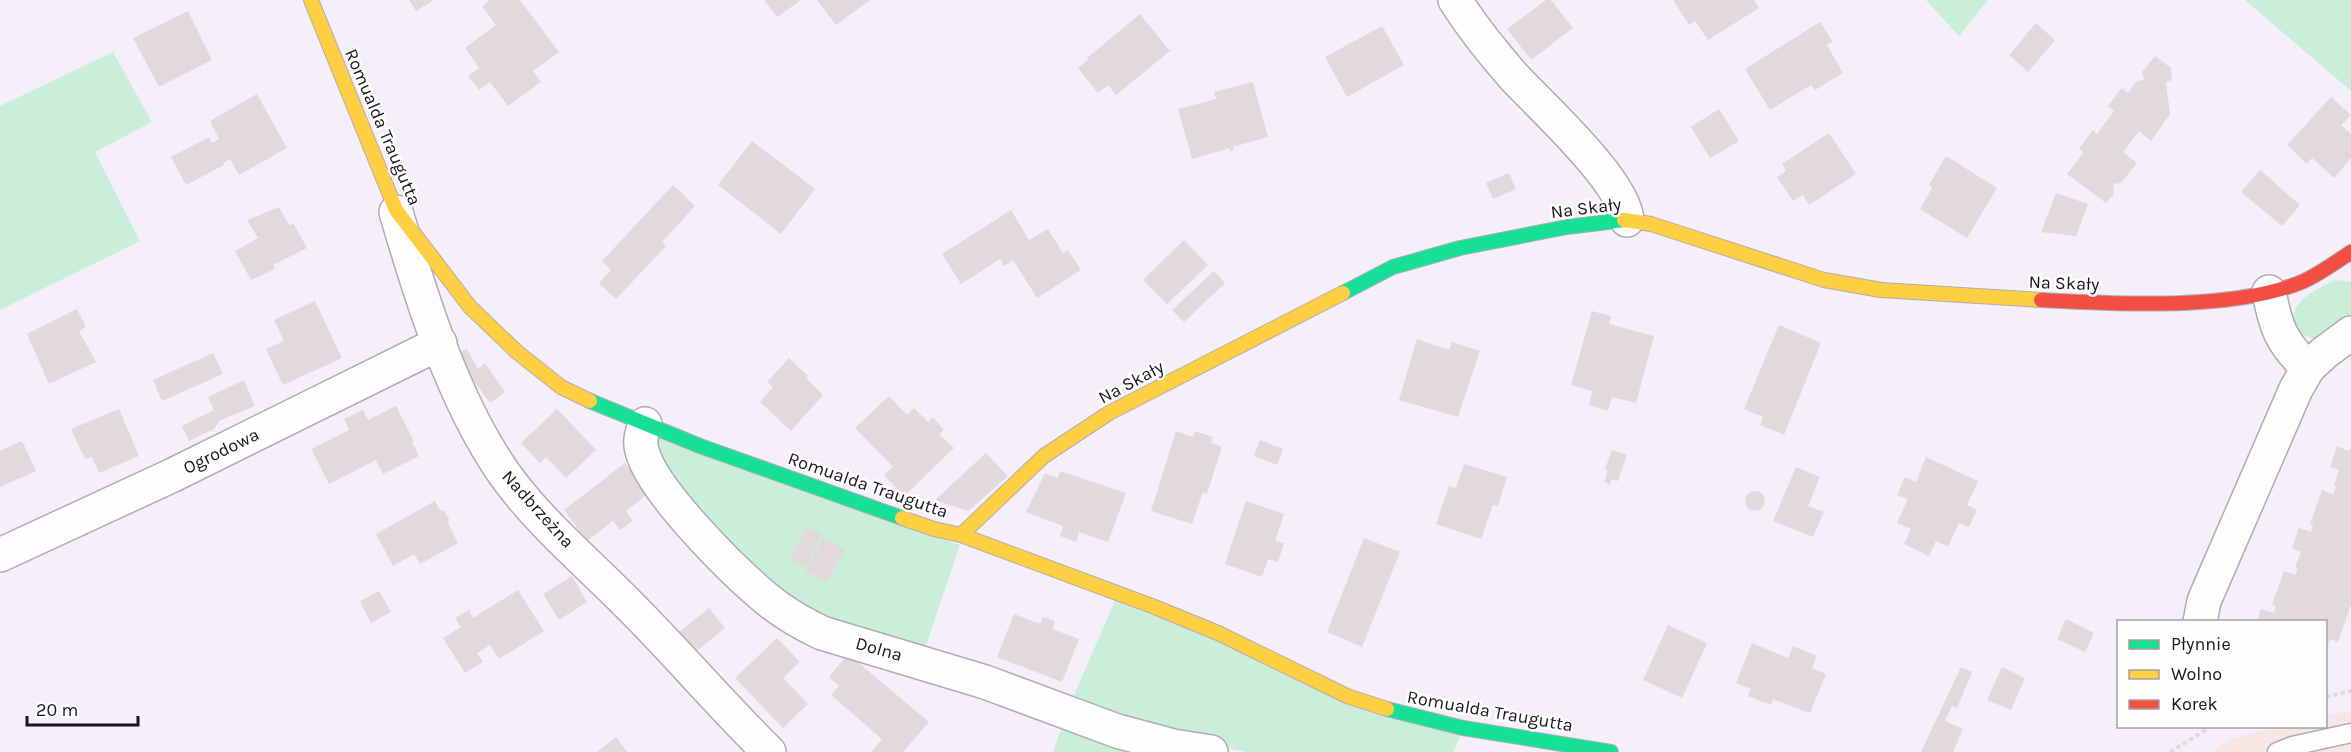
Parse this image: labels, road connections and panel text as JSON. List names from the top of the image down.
{
  "streets": {
    "street": [
      "Romualda Traugutta",
      "Na Skały",
      "Ogrodowa",
      "Nadbrzeżna",
      "Dolna"
    ]
  },
  "crossings": [
    ["Romualda Traugutta", "Na Skały"],
    ["Romualda Traugutta", "Nadbrzeżna"],
    ["Romualda Traugutta", "Dolna"],
    ["Ogrodowa", "Nadbrzeżna"]
  ],
  "legend": ["Płynnie", "Wolno", "Korek"],
  "scale_bar": "20 m"
}
